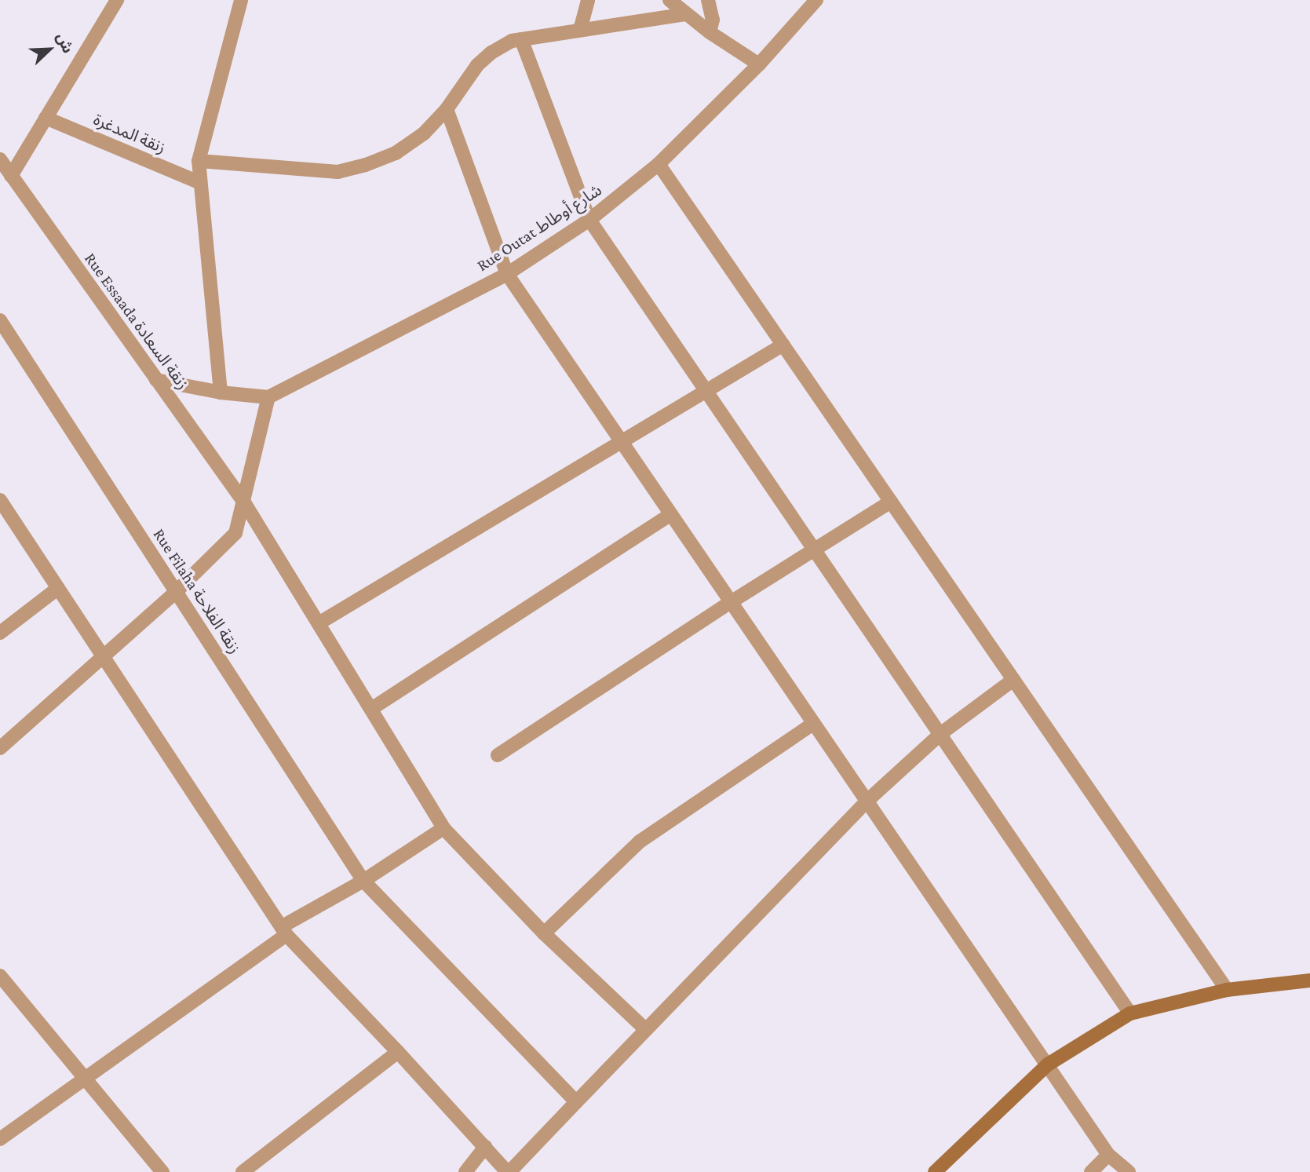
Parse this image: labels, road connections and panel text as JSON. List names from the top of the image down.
{
  "streets": {
    "street": [
      "زنقة المدغرة",
      "Rue Outat شارع أوطاط",
      "Rue Essaada زنقة السعادة",
      "Rue Filaha زنقة الفلاحة"
    ]
  },
  "north": "top right"
}
